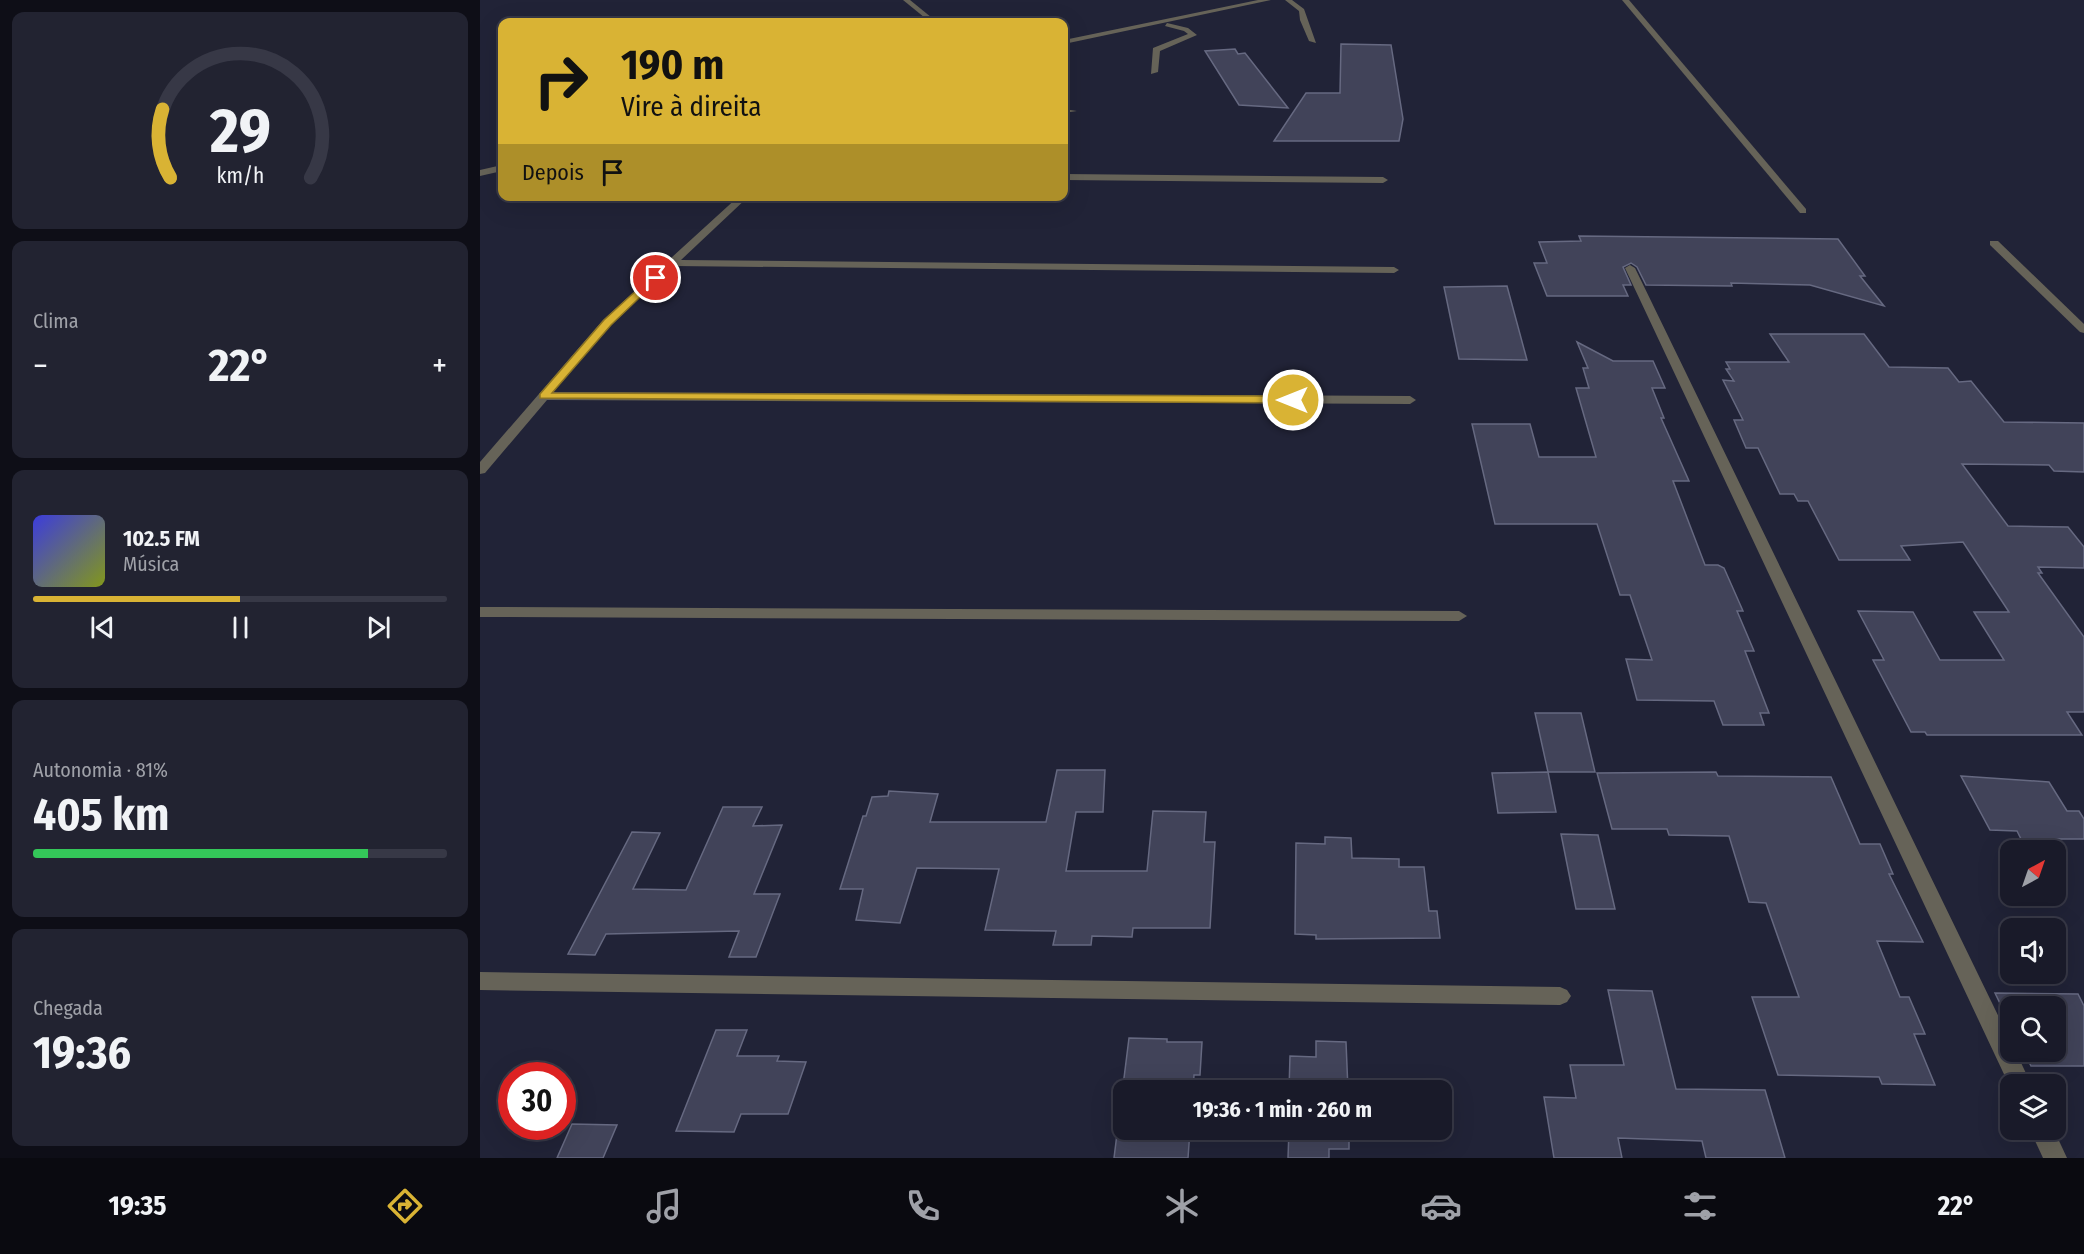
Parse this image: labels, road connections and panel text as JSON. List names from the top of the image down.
{
  "north": "top right",
  "page": {
    "turn": ["190 m", "Vire à direita"],
    "then": "Depois",
    "tile": [
      "Clima",
      ["Autonomia · 81%", "405 km"],
      ["Chegada", "19:36"]
    ],
    "heat": ["−", "22°", "+"],
    "song": ["102.5 FM", "Música"],
    "limit": "30",
    "trip": "19:36 · 1 min · 260 m",
    "tabs": ["19:35", "22°"],
    "gauge": ["29", "km/h"]
  }
}
